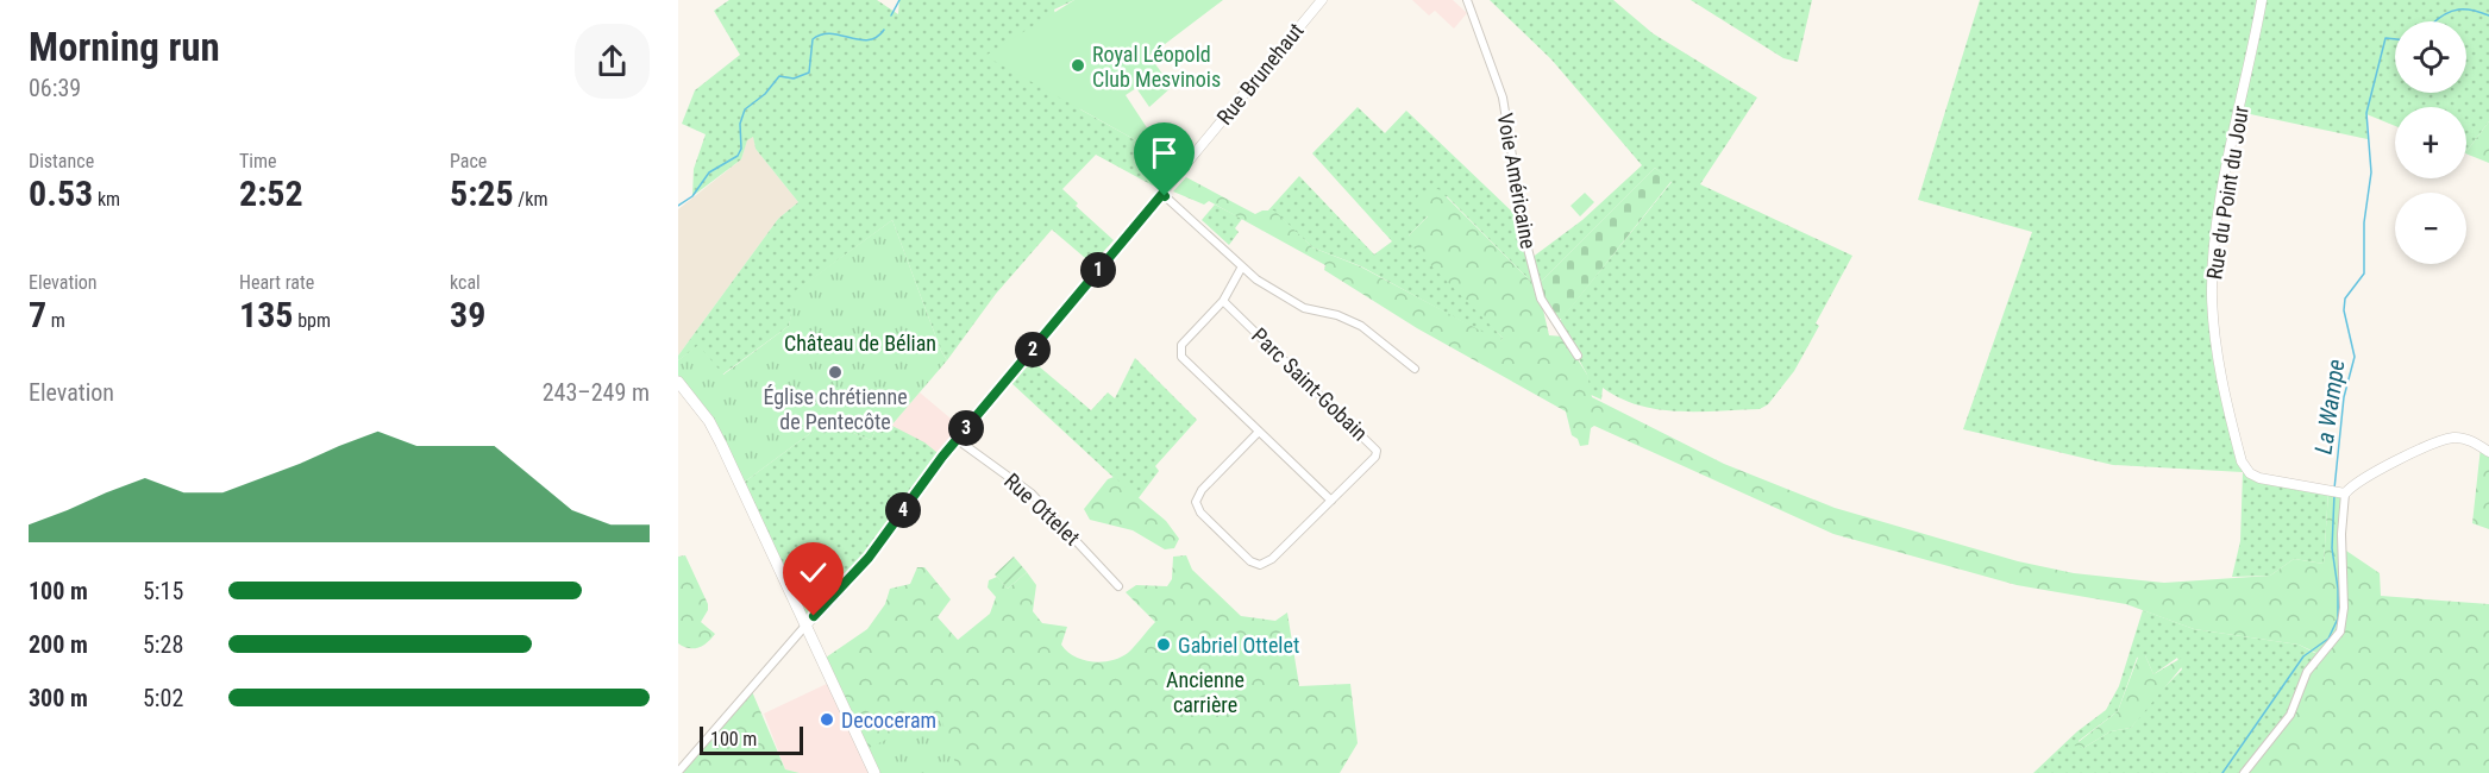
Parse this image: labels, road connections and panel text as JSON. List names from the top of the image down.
{
  "streets": {
    "street": [
      "Rue Brunehaut",
      "Voie Américaine",
      "Rue du Point du Jour",
      "Parc Saint-Gobain",
      "Rue Ottelet"
    ]
  },
  "crossings": [
    ["Rue Brunehaut", "Parc Saint-Gobain"],
    ["Rue Brunehaut", "Rue Ottelet"]
  ],
  "water": ["La Wampe"],
  "parks": ["Château de Bélian", "Ancienne carrière"],
  "places": [
    "Royal Léopold Club Mesvinois",
    "Église chrétienne de Pentecôte",
    "Gabriel Ottelet",
    "Decoceram"
  ],
  "scale_bar": "100 m",
  "page": {
    "heading": ["Morning run", "06:39"],
    "map_buttons": ["+", "−"],
    "stats": [
      ["Distance", "0.53 km"],
      ["Time", "2:52"],
      ["Pace", "5:25 /km"],
      ["Elevation", "7 m"],
      ["Heart rate", "135 bpm"],
      ["kcal", "39"]
    ],
    "pins": [
      "1",
      "2",
      "3",
      "4"
    ],
    "chart": ["Elevation", "243–249 m"],
    "list": [
      {
        "name": "100 m",
        "note": "5:15"
      },
      {
        "name": "200 m",
        "note": "5:28"
      },
      {
        "name": "300 m",
        "note": "5:02"
      }
    ],
    "scale": "100 m"
  }
}
